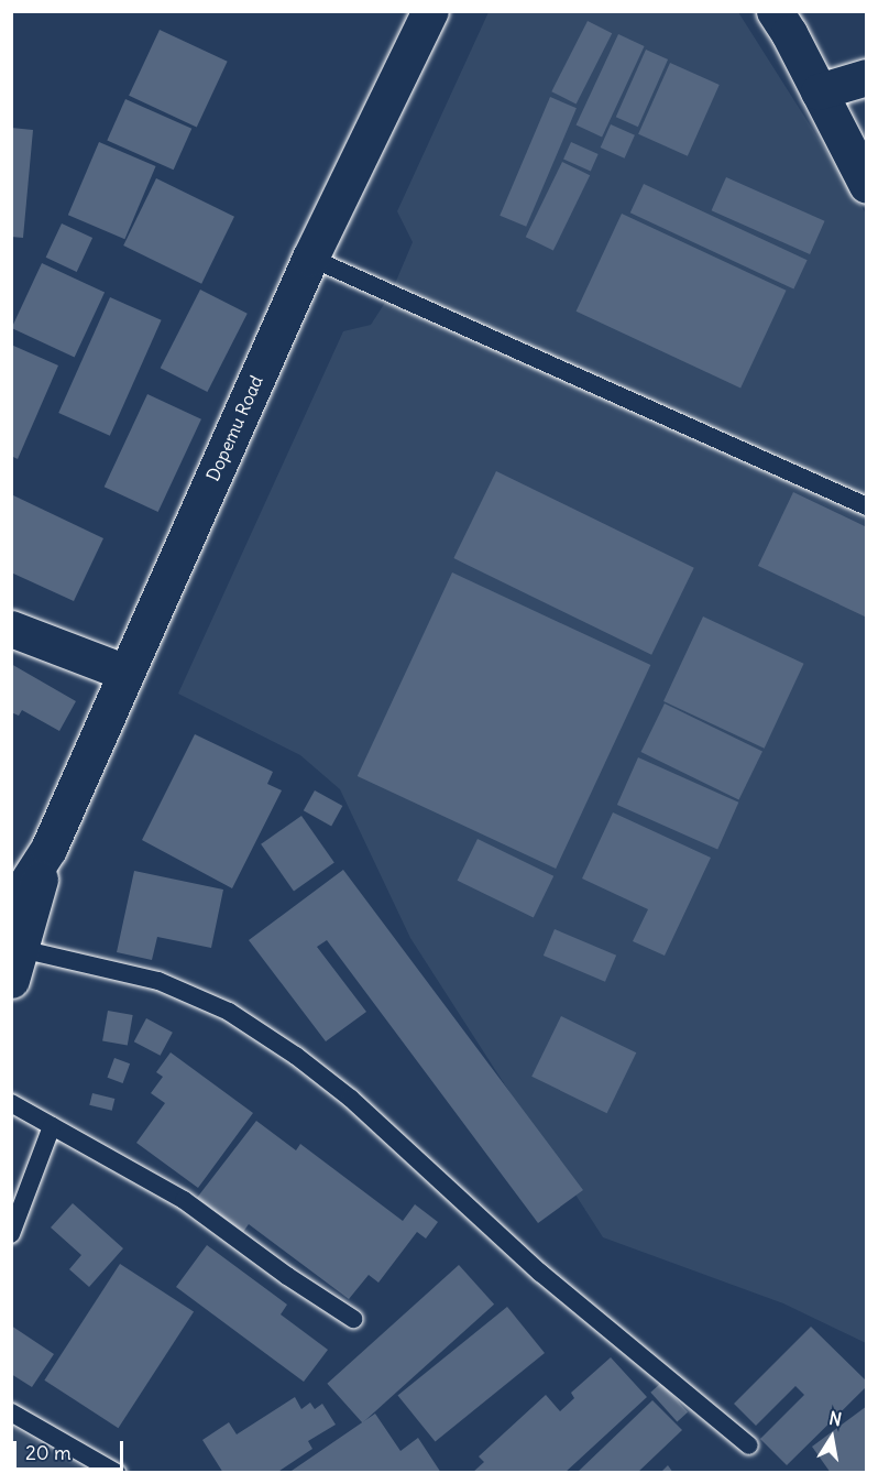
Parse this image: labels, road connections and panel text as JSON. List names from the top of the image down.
{
  "streets": {
    "main road": ["Dopemu Road"]
  },
  "scale_bar": "20 m",
  "north": "top"
}
